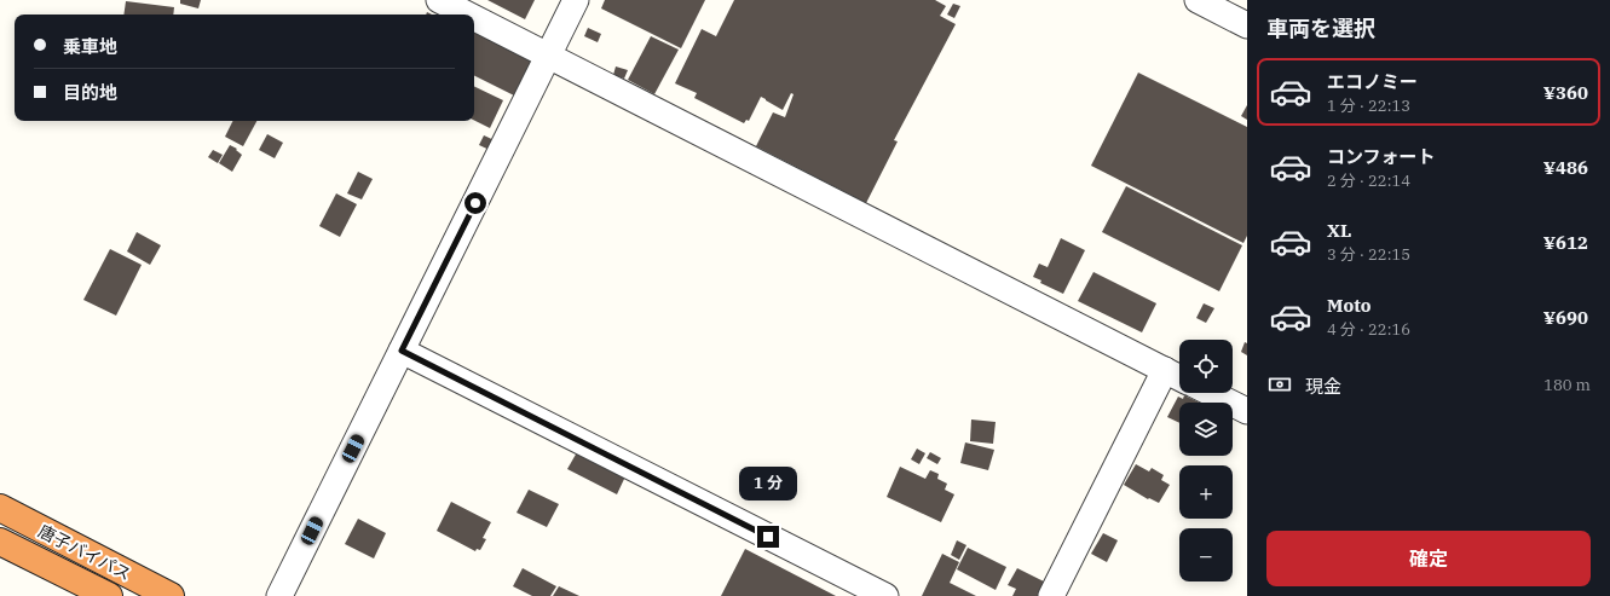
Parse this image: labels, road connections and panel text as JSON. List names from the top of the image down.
{
  "streets": {
    "highway": ["唐子バイパス"]
  },
  "page": {
    "heading": "車両を選択",
    "banner": ["乗車地", "目的地"],
    "list": [
      {
        "name": "エコノミー",
        "note": "1 分 · 22:13",
        "value": "¥360"
      },
      {
        "name": "コンフォート",
        "note": "2 分 · 22:14",
        "value": "¥486"
      },
      {
        "name": "XL",
        "note": "3 分 · 22:15",
        "value": "¥612"
      },
      {
        "name": "Moto",
        "note": "4 分 · 22:16",
        "value": "¥690"
      }
    ],
    "map_buttons": ["+", "−"],
    "pay": ["現金", "180 m"],
    "bubble": "1 分",
    "buttons": "確定"
  }
}
